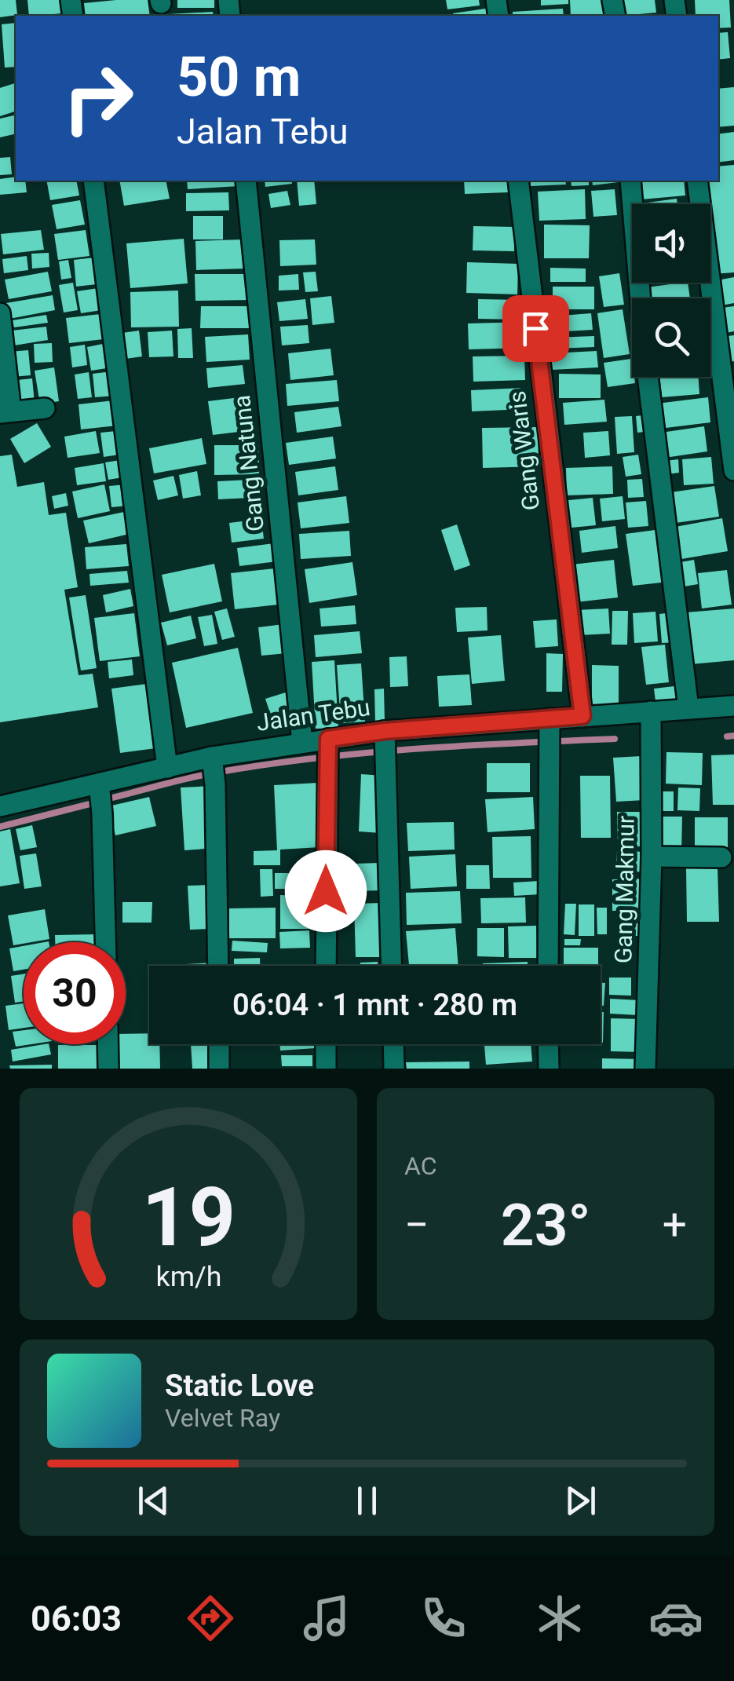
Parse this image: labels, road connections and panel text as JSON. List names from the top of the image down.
{
  "streets": {
    "street": [
      "Gang Waris",
      "Gang Natuna",
      "Jalan Tebu",
      "Gang Makmur"
    ]
  },
  "crossings": [
    ["Gang Waris", "Jalan Tebu"],
    ["Gang Natuna", "Jalan Tebu"],
    ["Jalan Tebu", "Gang Makmur"]
  ],
  "page": {
    "turn": ["50 m", "Jalan Tebu"],
    "limit": "30",
    "trip": "06:04 · 1 mnt · 280 m",
    "tile": "AC",
    "heat": ["−", "23°", "+"],
    "song": ["Static Love", "Velvet Ray"],
    "tabs": "06:03",
    "gauge": ["19", "km/h"]
  }
}
